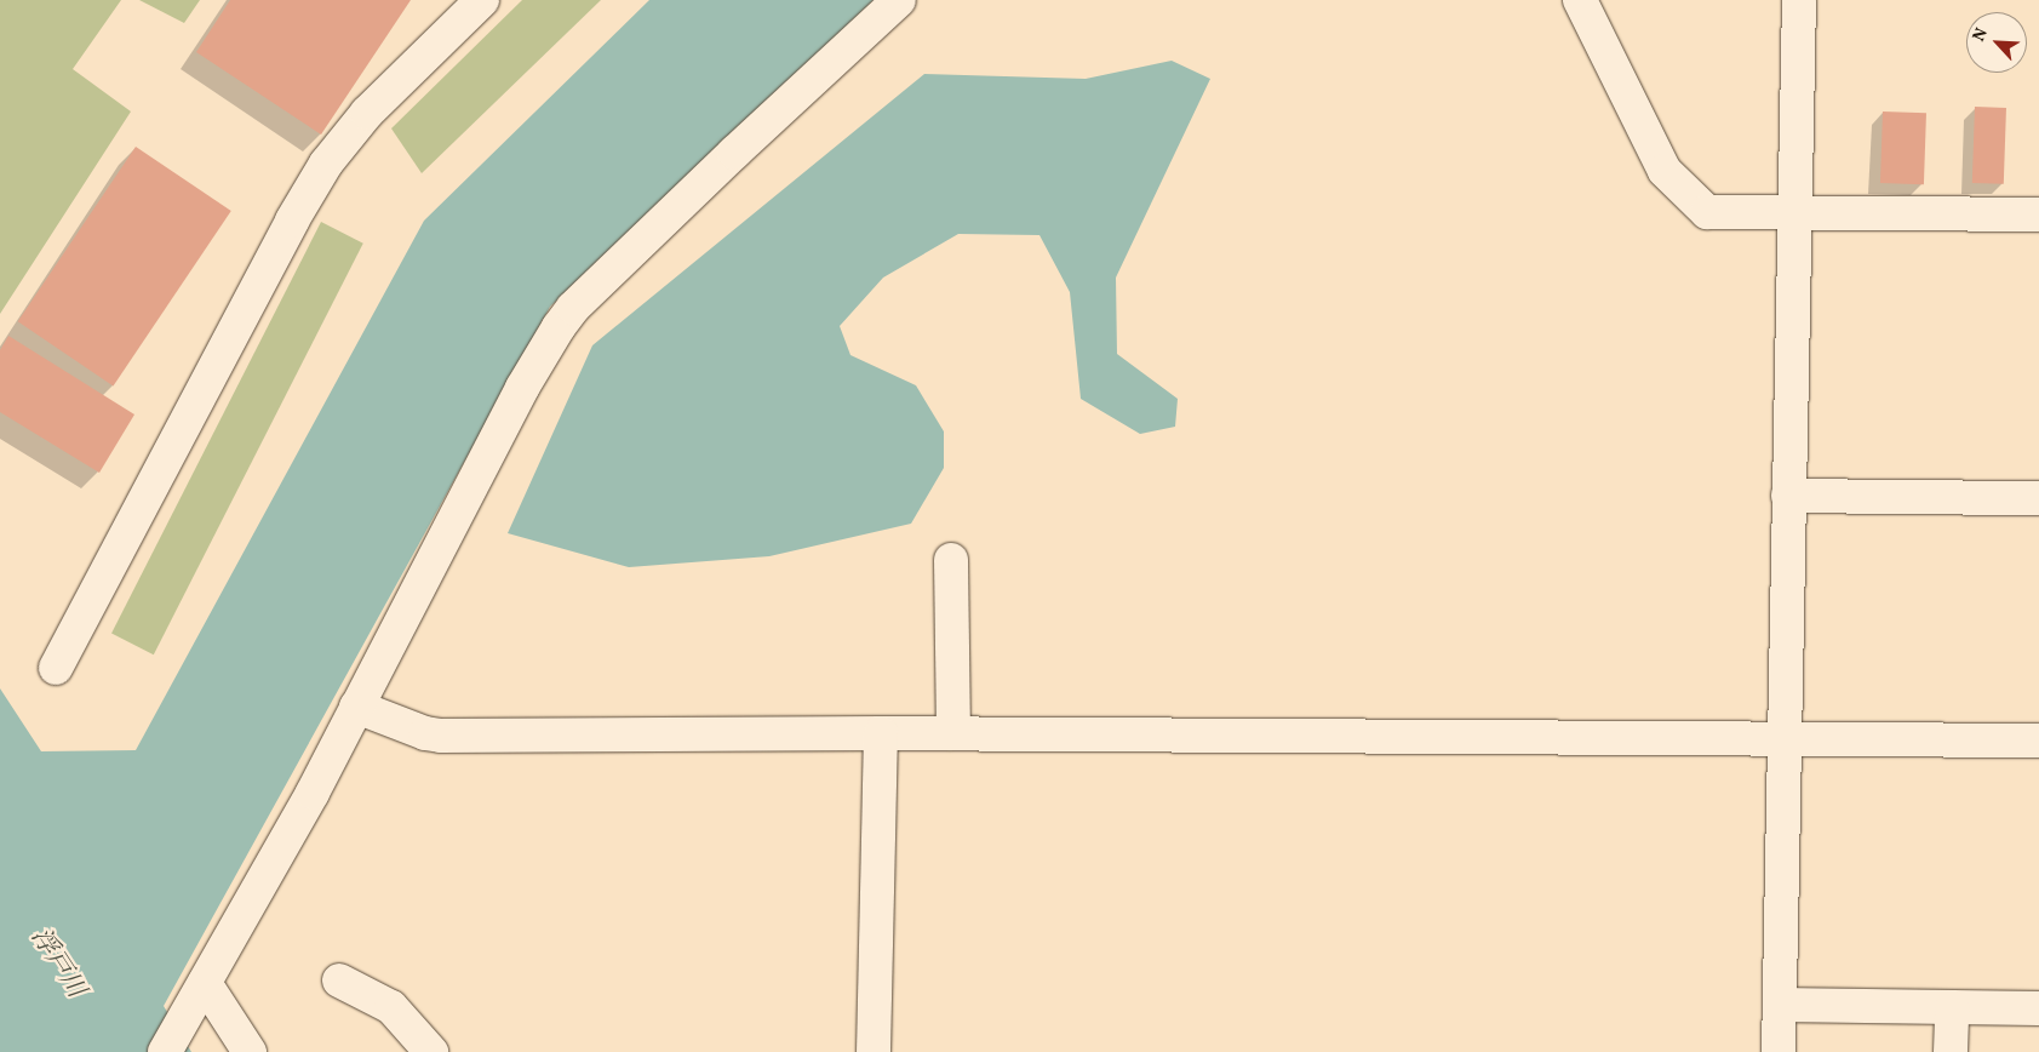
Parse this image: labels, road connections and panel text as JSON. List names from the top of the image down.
{
  "water": ["浮戸川"],
  "north": "top left"
}
